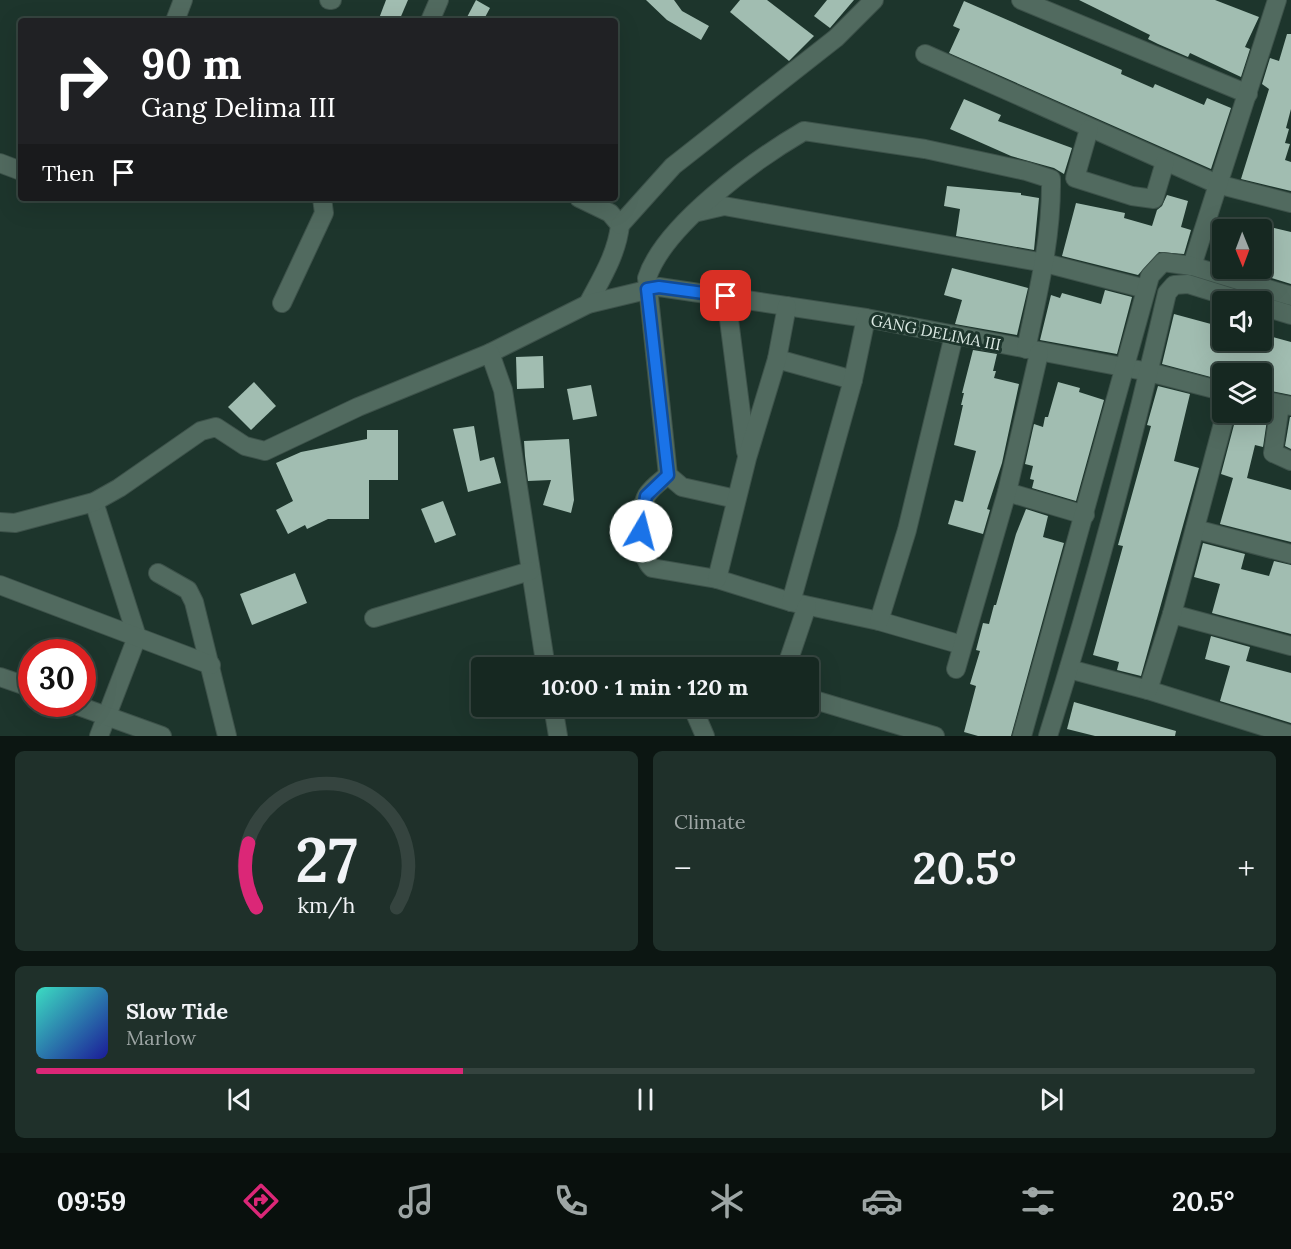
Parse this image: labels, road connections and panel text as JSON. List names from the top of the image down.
{
  "streets": {
    "street": ["GANG DELIMA III"]
  },
  "north": "bottom",
  "page": {
    "turn": ["90 m", "Gang Delima III"],
    "then": "Then",
    "limit": "30",
    "trip": "10:00 · 1 min · 120 m",
    "tile": "Climate",
    "heat": ["−", "20.5°", "+"],
    "song": ["Slow Tide", "Marlow"],
    "tabs": ["09:59", "20.5°"],
    "gauge": ["27", "km/h"]
  }
}
